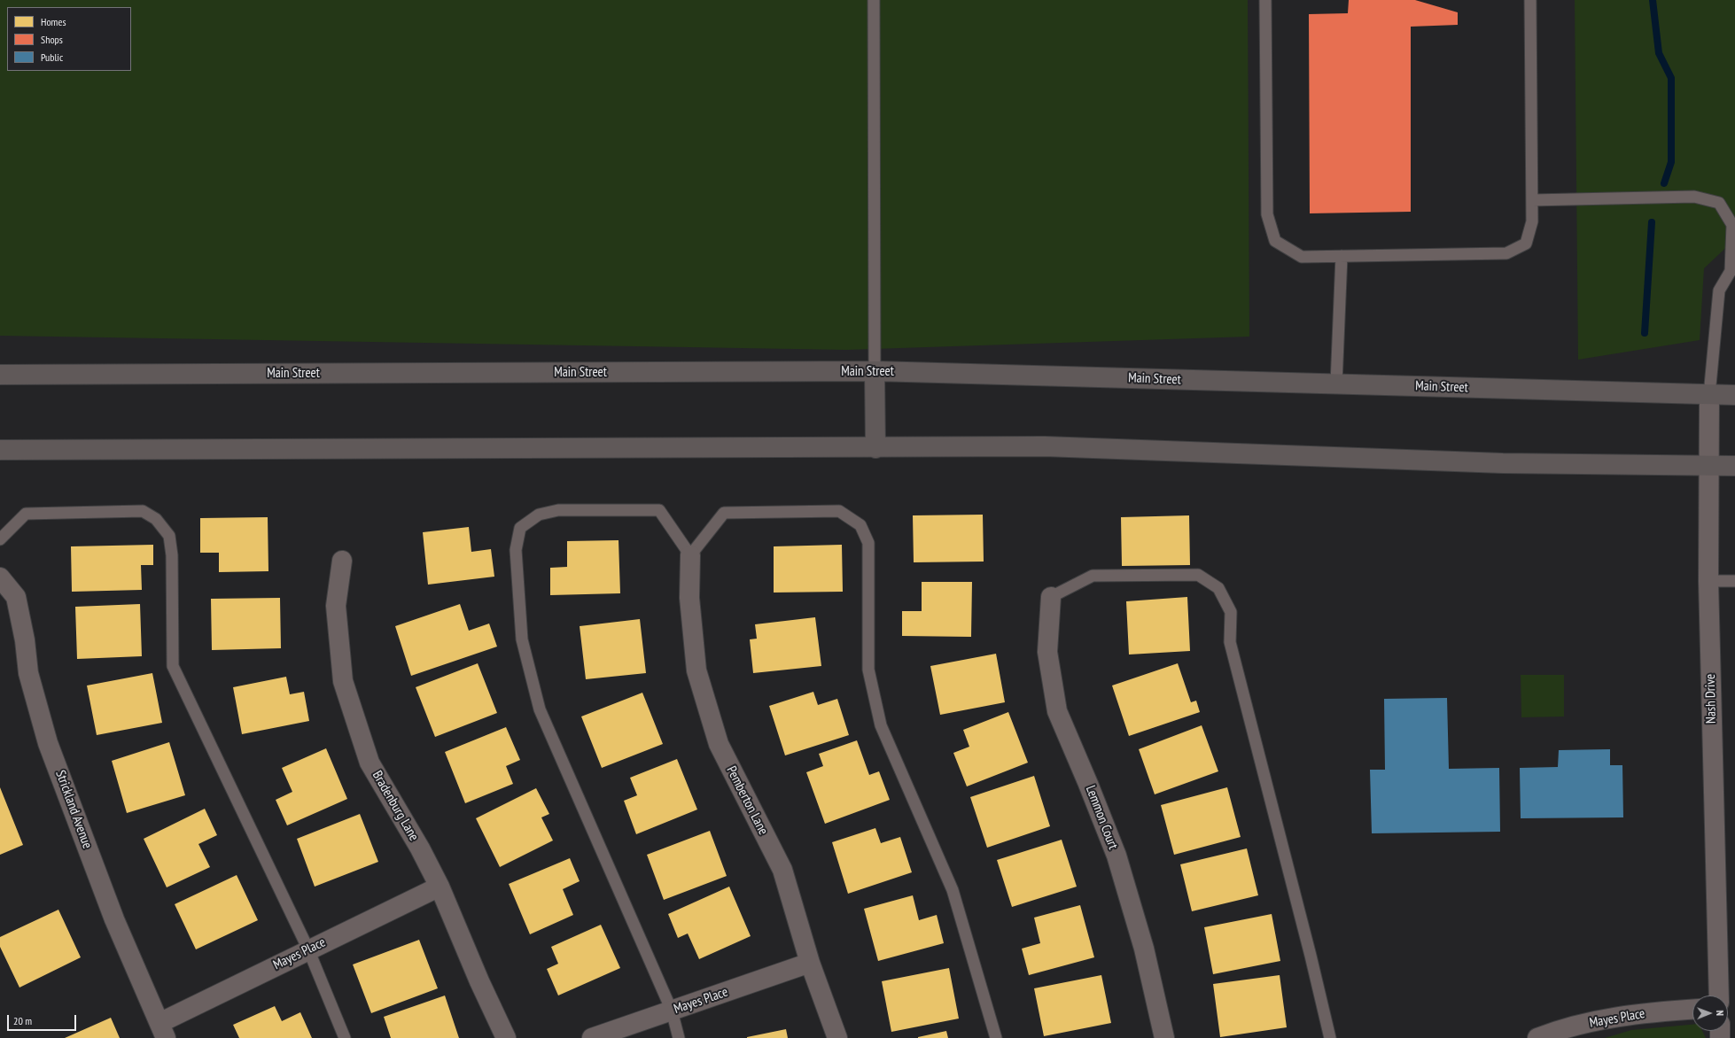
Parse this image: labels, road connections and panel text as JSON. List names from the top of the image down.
{
  "streets": {
    "main road": ["Main Street"],
    "street": [
      "Nash Drive",
      "Pemberton Lane",
      "Bradenburg Lane",
      "Strickland Avenue",
      "Lemmon Court",
      "Mayes Place"
    ]
  },
  "crossings": [
    ["Main Street", "Nash Drive"],
    ["Pemberton Lane", "Mayes Place"],
    ["Bradenburg Lane", "Mayes Place"],
    ["Strickland Avenue", "Mayes Place"]
  ],
  "legend": ["Homes", "Shops", "Public"],
  "scale_bar": "20 m",
  "north": "right"
}
